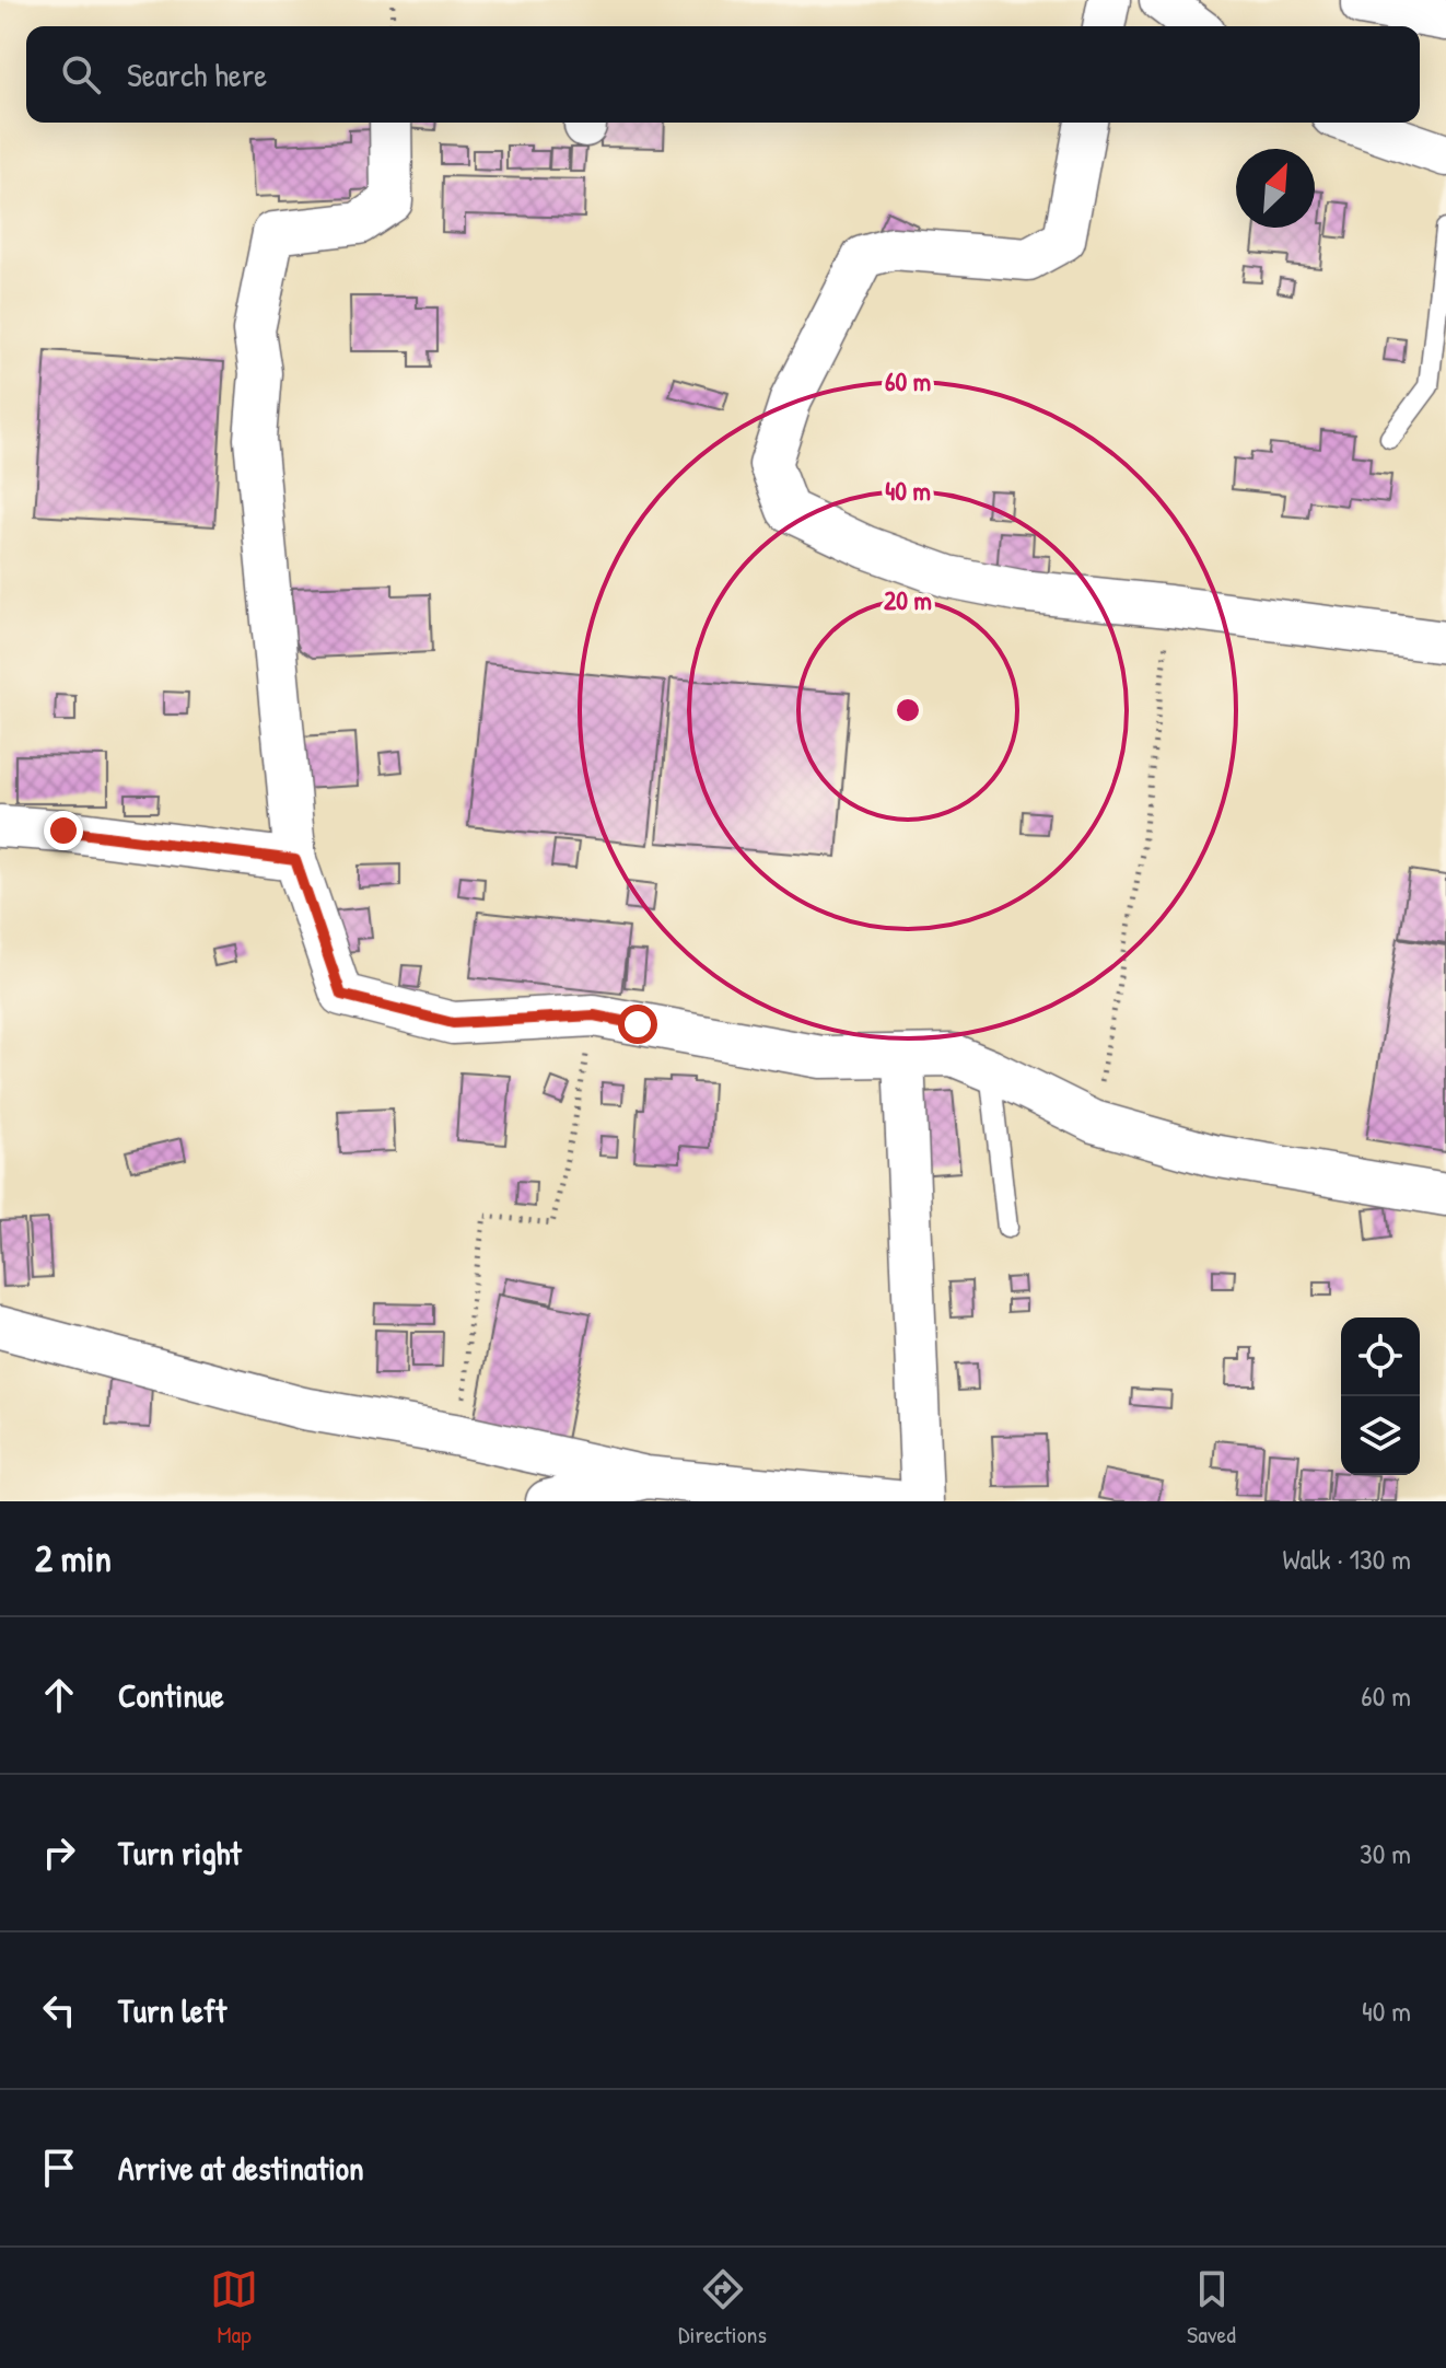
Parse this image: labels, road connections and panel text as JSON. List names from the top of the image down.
{
  "north": "top right",
  "page": {
    "search": "Search here",
    "heading": ["2 min", "Walk · 130 m"],
    "list": [
      ["Continue", "60 m"],
      ["Turn right", "30 m"],
      ["Turn left", "40 m"],
      "Arrive at destination"
    ],
    "nav": ["Map", "Directions", "Saved"]
  },
  "rings": ["60 m", "40 m", "20 m"]
}
